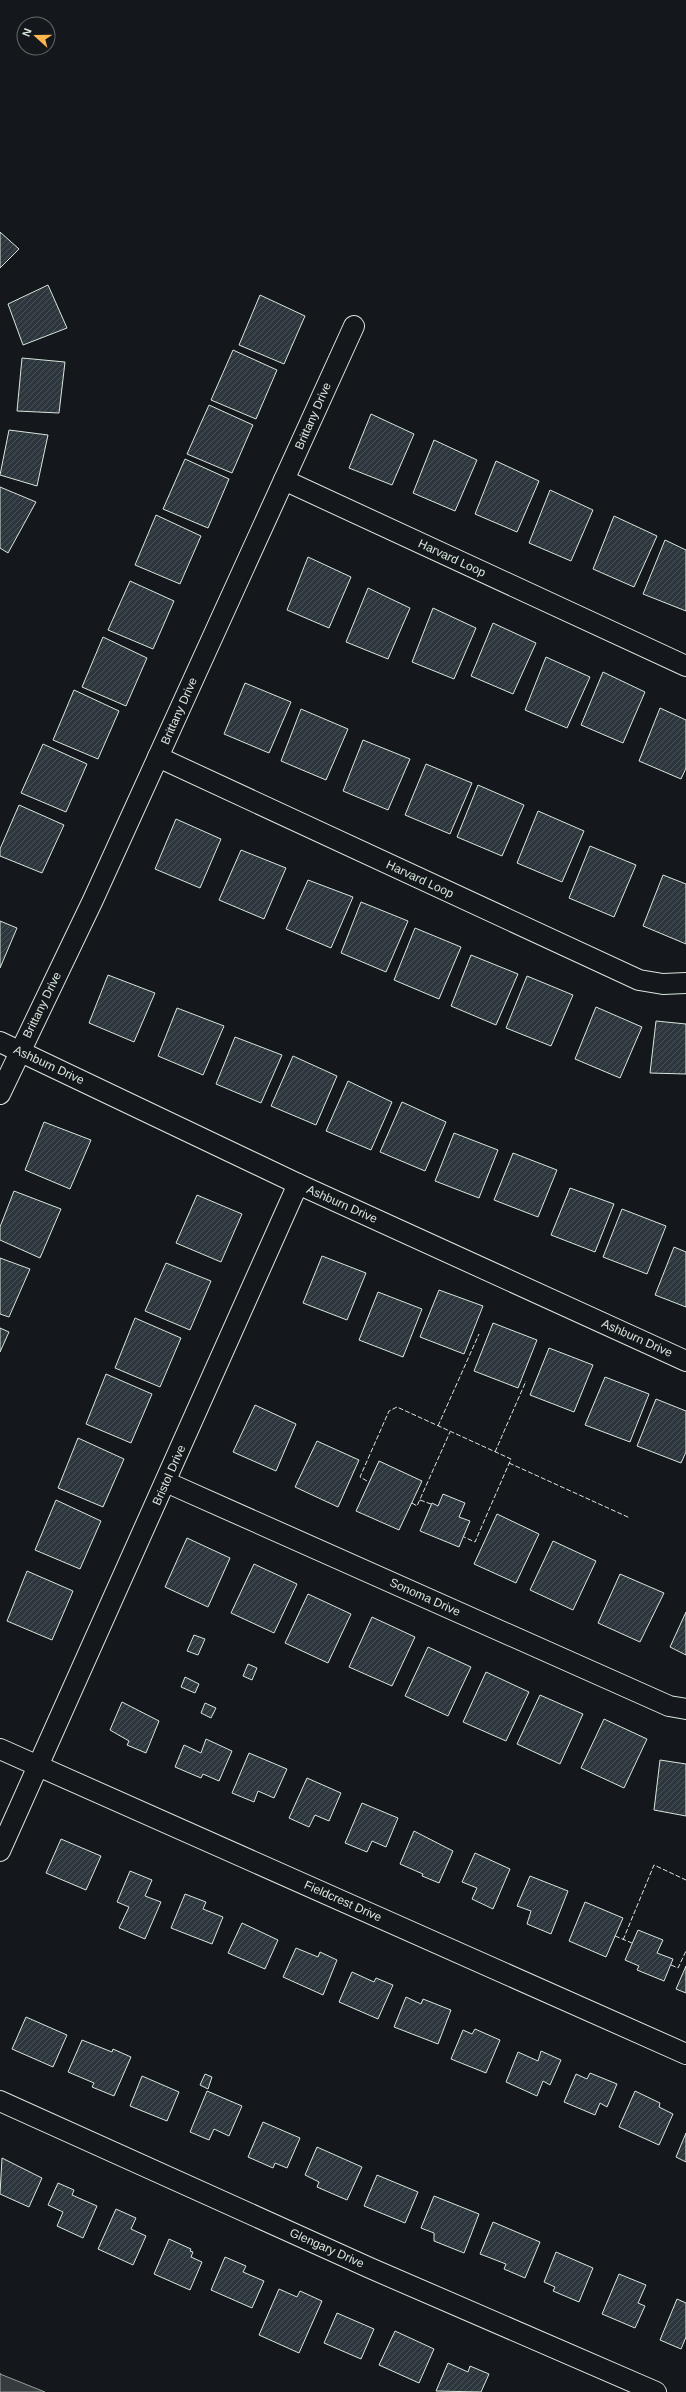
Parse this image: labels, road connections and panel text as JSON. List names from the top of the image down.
{
  "streets": {
    "street": [
      "Brittany Drive",
      "Harvard Loop",
      "Ashburn Drive",
      "Bristol Drive",
      "Sonoma Drive",
      "Fieldcrest Drive",
      "Glengary Drive"
    ]
  },
  "crossings": [
    ["Brittany Drive", "Harvard Loop"],
    ["Brittany Drive", "Ashburn Drive"],
    ["Ashburn Drive", "Bristol Drive"],
    ["Bristol Drive", "Sonoma Drive"],
    ["Bristol Drive", "Fieldcrest Drive"]
  ],
  "north": "left"
}
